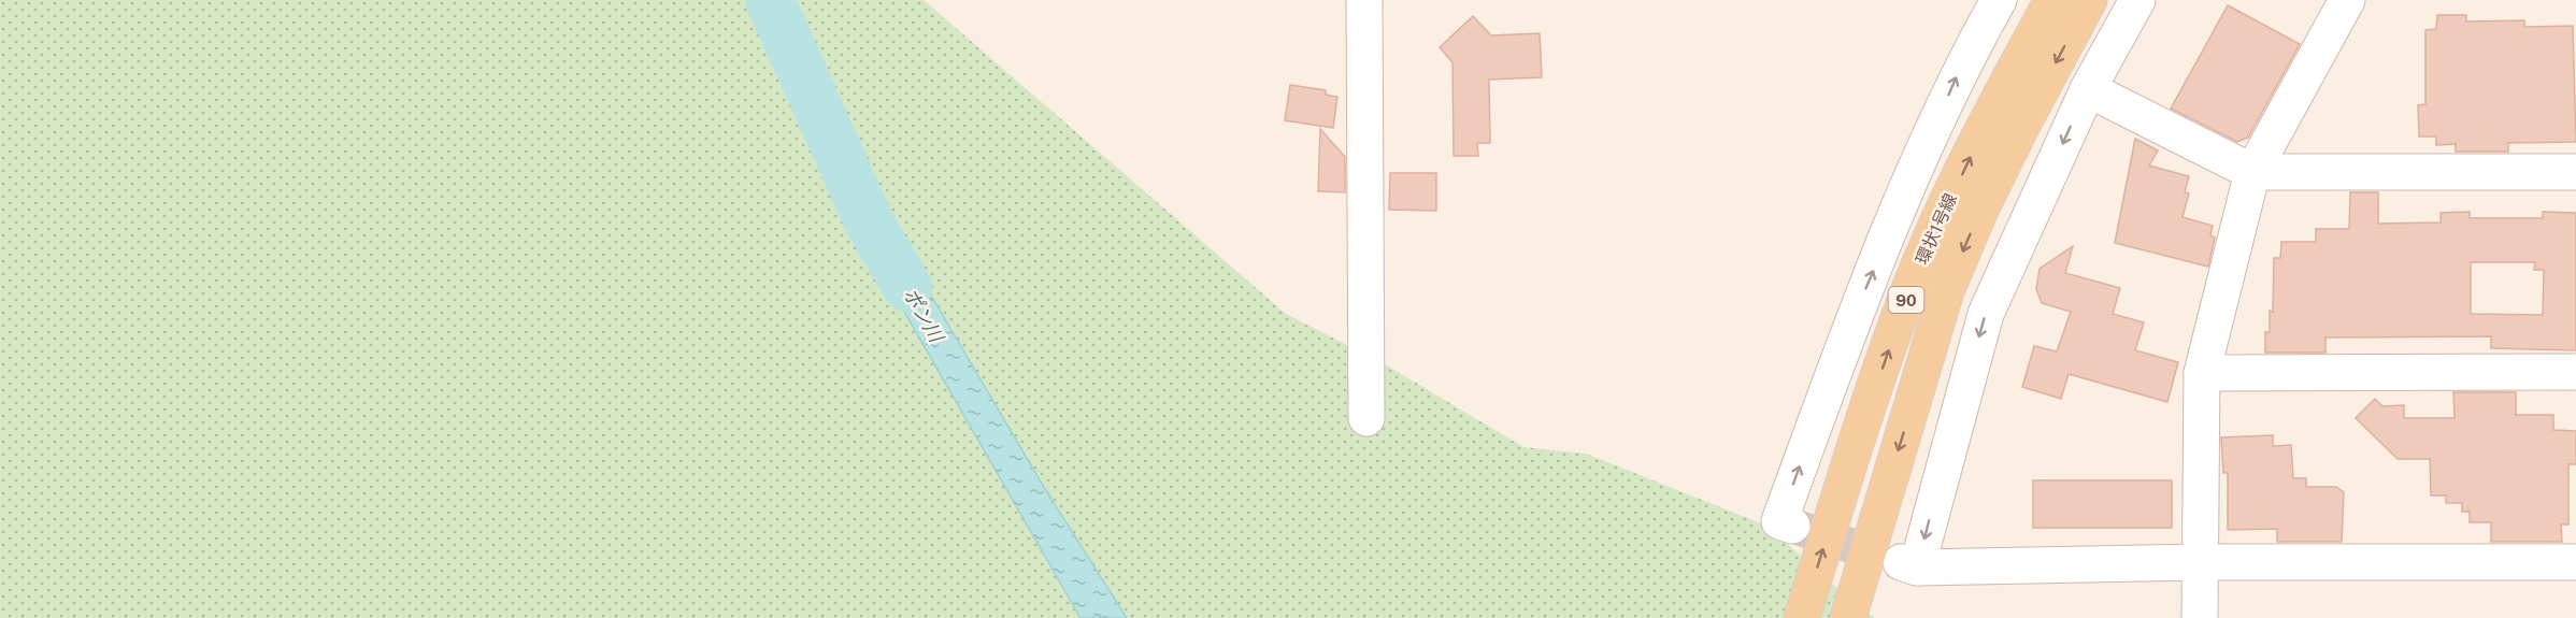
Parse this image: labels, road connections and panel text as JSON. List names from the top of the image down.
{
  "streets": {
    "main road": ["環状1号線", "90"]
  },
  "water": ["ポン川"]
}
